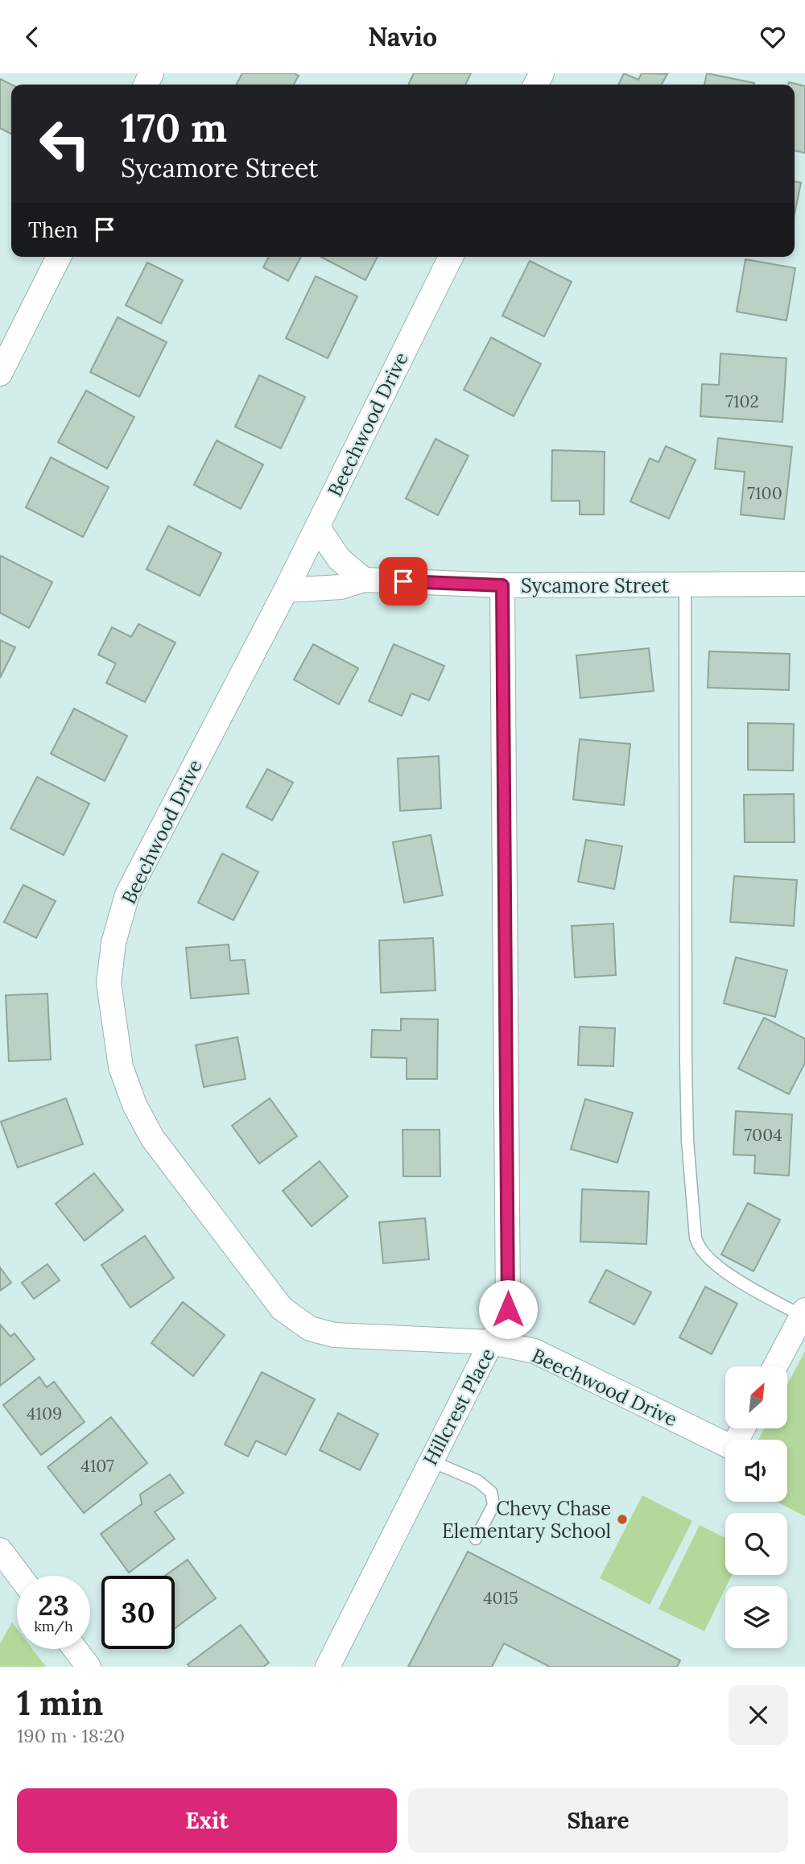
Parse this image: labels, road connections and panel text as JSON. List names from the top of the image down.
{
  "streets": {
    "street": ["Beechwood Drive", "Sycamore Street", "Hillcrest Place"]
  },
  "crossings": [
    ["Beechwood Drive", "Sycamore Street"],
    ["Beechwood Drive", "Hillcrest Place"],
    ["Sycamore Street", "Hillcrest Place"]
  ],
  "places": ["Chevy Chase Elementary School"],
  "house_numbers": [
    "7102",
    "7100",
    "7004",
    "4109",
    "4107",
    "4015"
  ],
  "north": "top right",
  "page": {
    "header": "Navio",
    "turn": ["170 m", "Sycamore Street"],
    "then": "Then",
    "speed": "23 km/h",
    "limit": "30",
    "heading": ["1 min", "190 m · 18:20"],
    "buttons": ["Exit", "Share"]
  }
}
